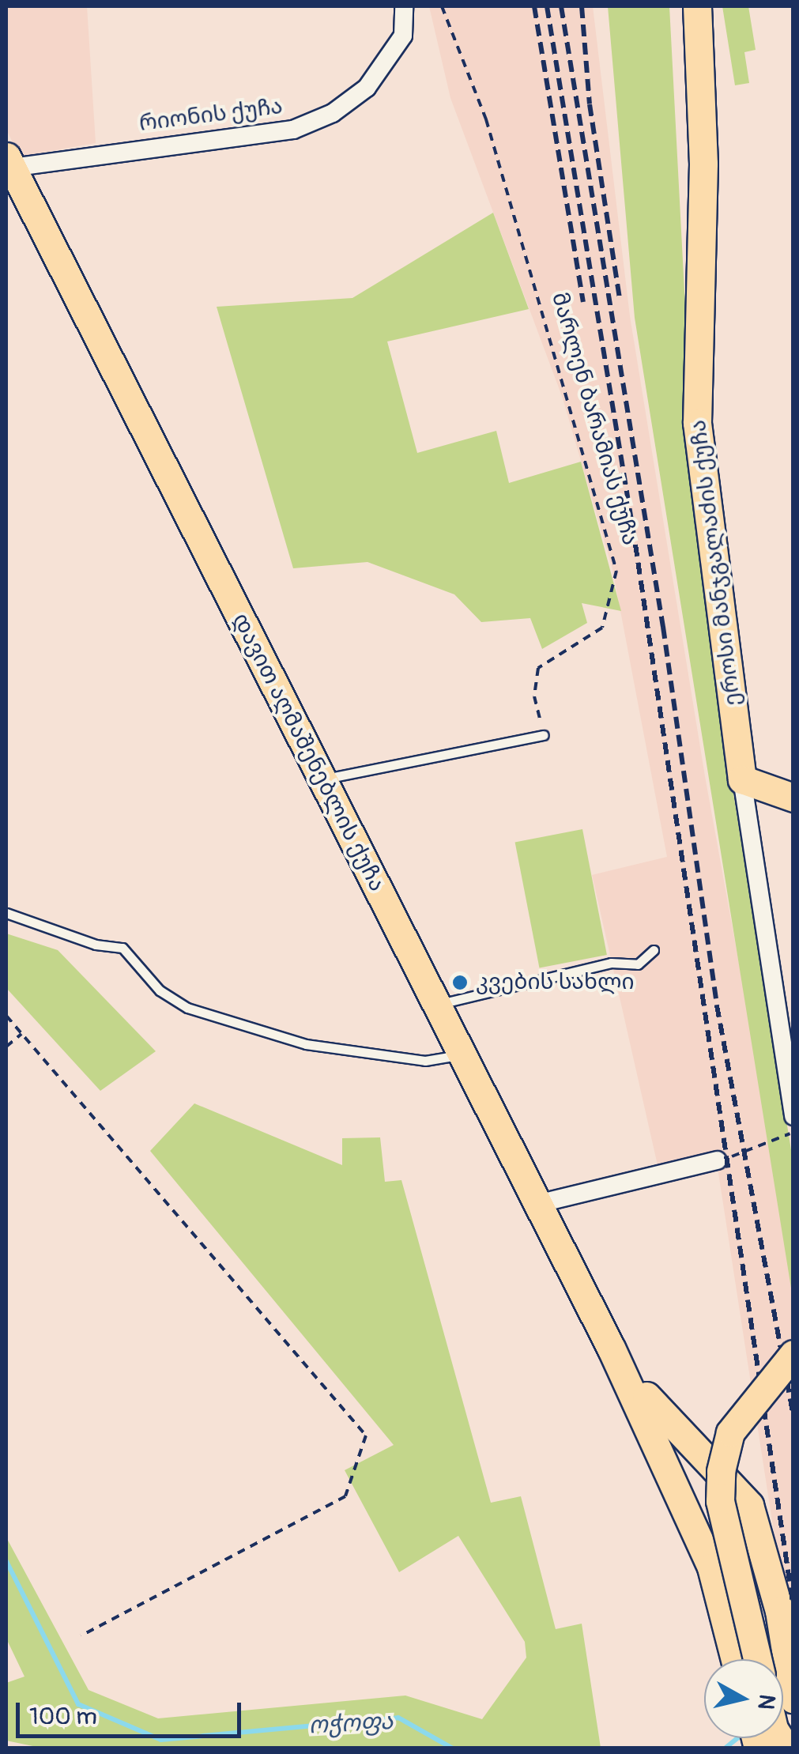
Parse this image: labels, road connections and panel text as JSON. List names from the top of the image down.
{
  "streets": {
    "main road": ["ეროსი მანჯგალაძის ქუჩა", "დავით აღმაშენებლის ქუჩა"],
    "street": ["რიონის ქუჩა"],
    "path": ["მარლენ ბარამიას ქუჩა"]
  },
  "crossings": [
    ["რიონის ქუჩა", "დავით აღმაშენებლის ქუჩა"]
  ],
  "water": ["ოჭოფა"],
  "places": ["კვების სახლი"],
  "scale_bar": "100 m",
  "north": "right"
}
